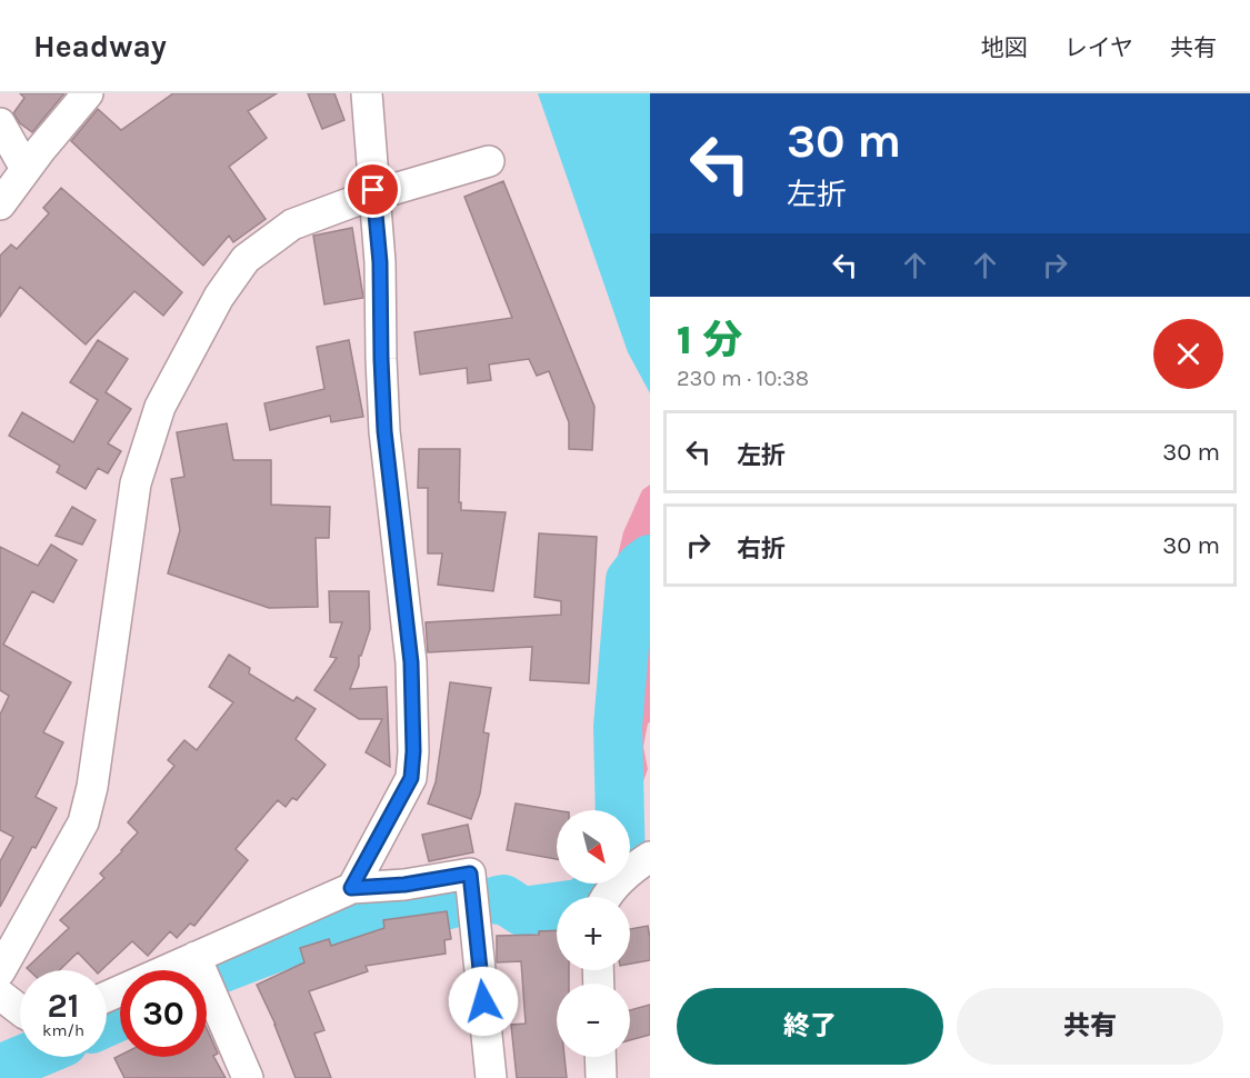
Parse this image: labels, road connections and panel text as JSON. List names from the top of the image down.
{
  "north": "bottom right",
  "page": {
    "header": "Headway",
    "nav": ["地図", "レイヤ", "共有"],
    "turn": ["30 m", "左折"],
    "heading": ["1 分", "230 m · 10:38"],
    "list": [
      {
        "name": "左折",
        "value": "30 m"
      },
      {
        "name": "右折",
        "value": "30 m"
      }
    ],
    "map_buttons": ["+", "−"],
    "speed": "21 km/h",
    "limit": "30",
    "buttons": ["終了", "共有"]
  }
}
